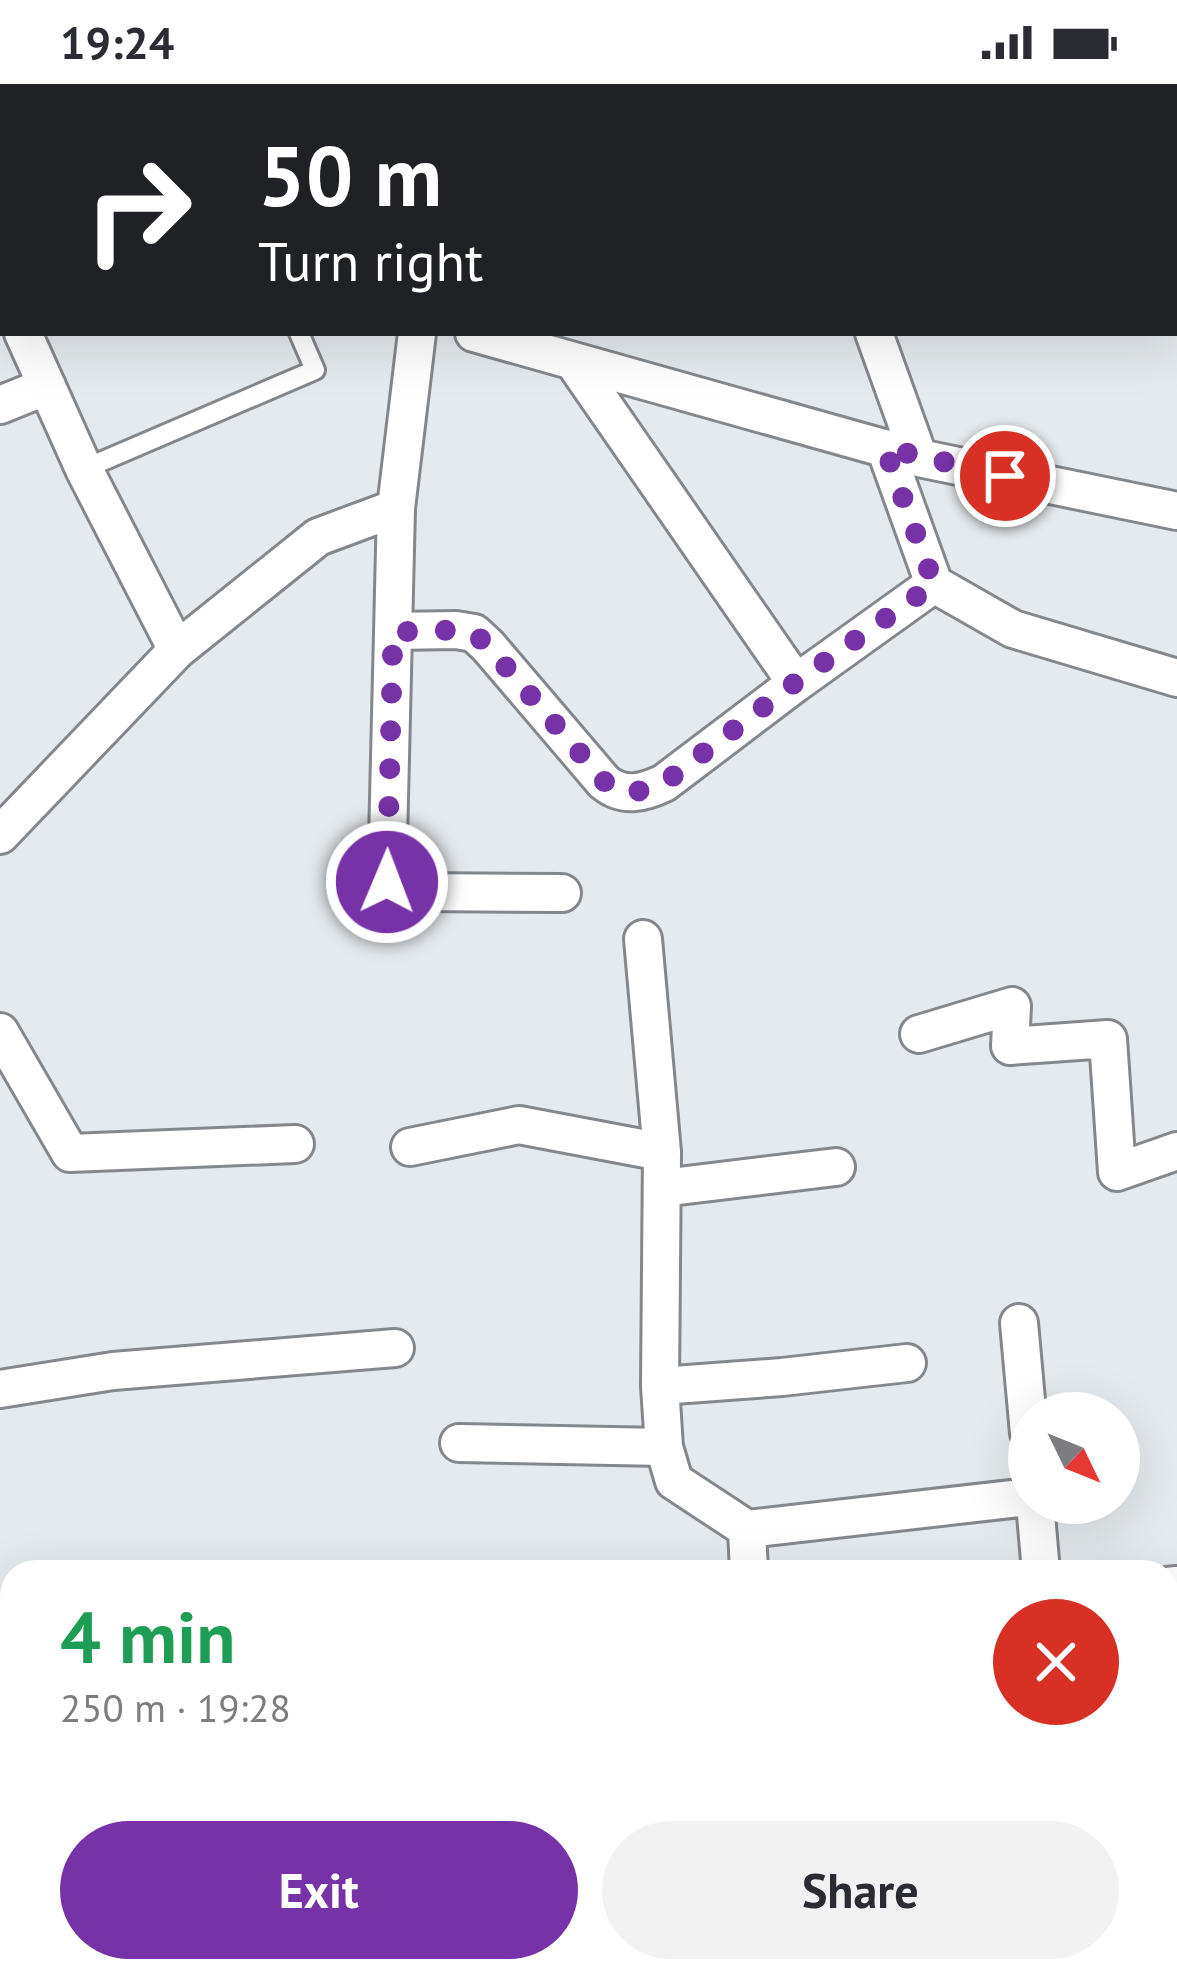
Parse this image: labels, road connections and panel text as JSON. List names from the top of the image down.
{
  "north": "bottom right",
  "page": {
    "status": "19:24",
    "turn": ["50 m", "Turn right"],
    "heading": ["4 min", "250 m · 19:28"],
    "buttons": ["Exit", "Share"]
  }
}
